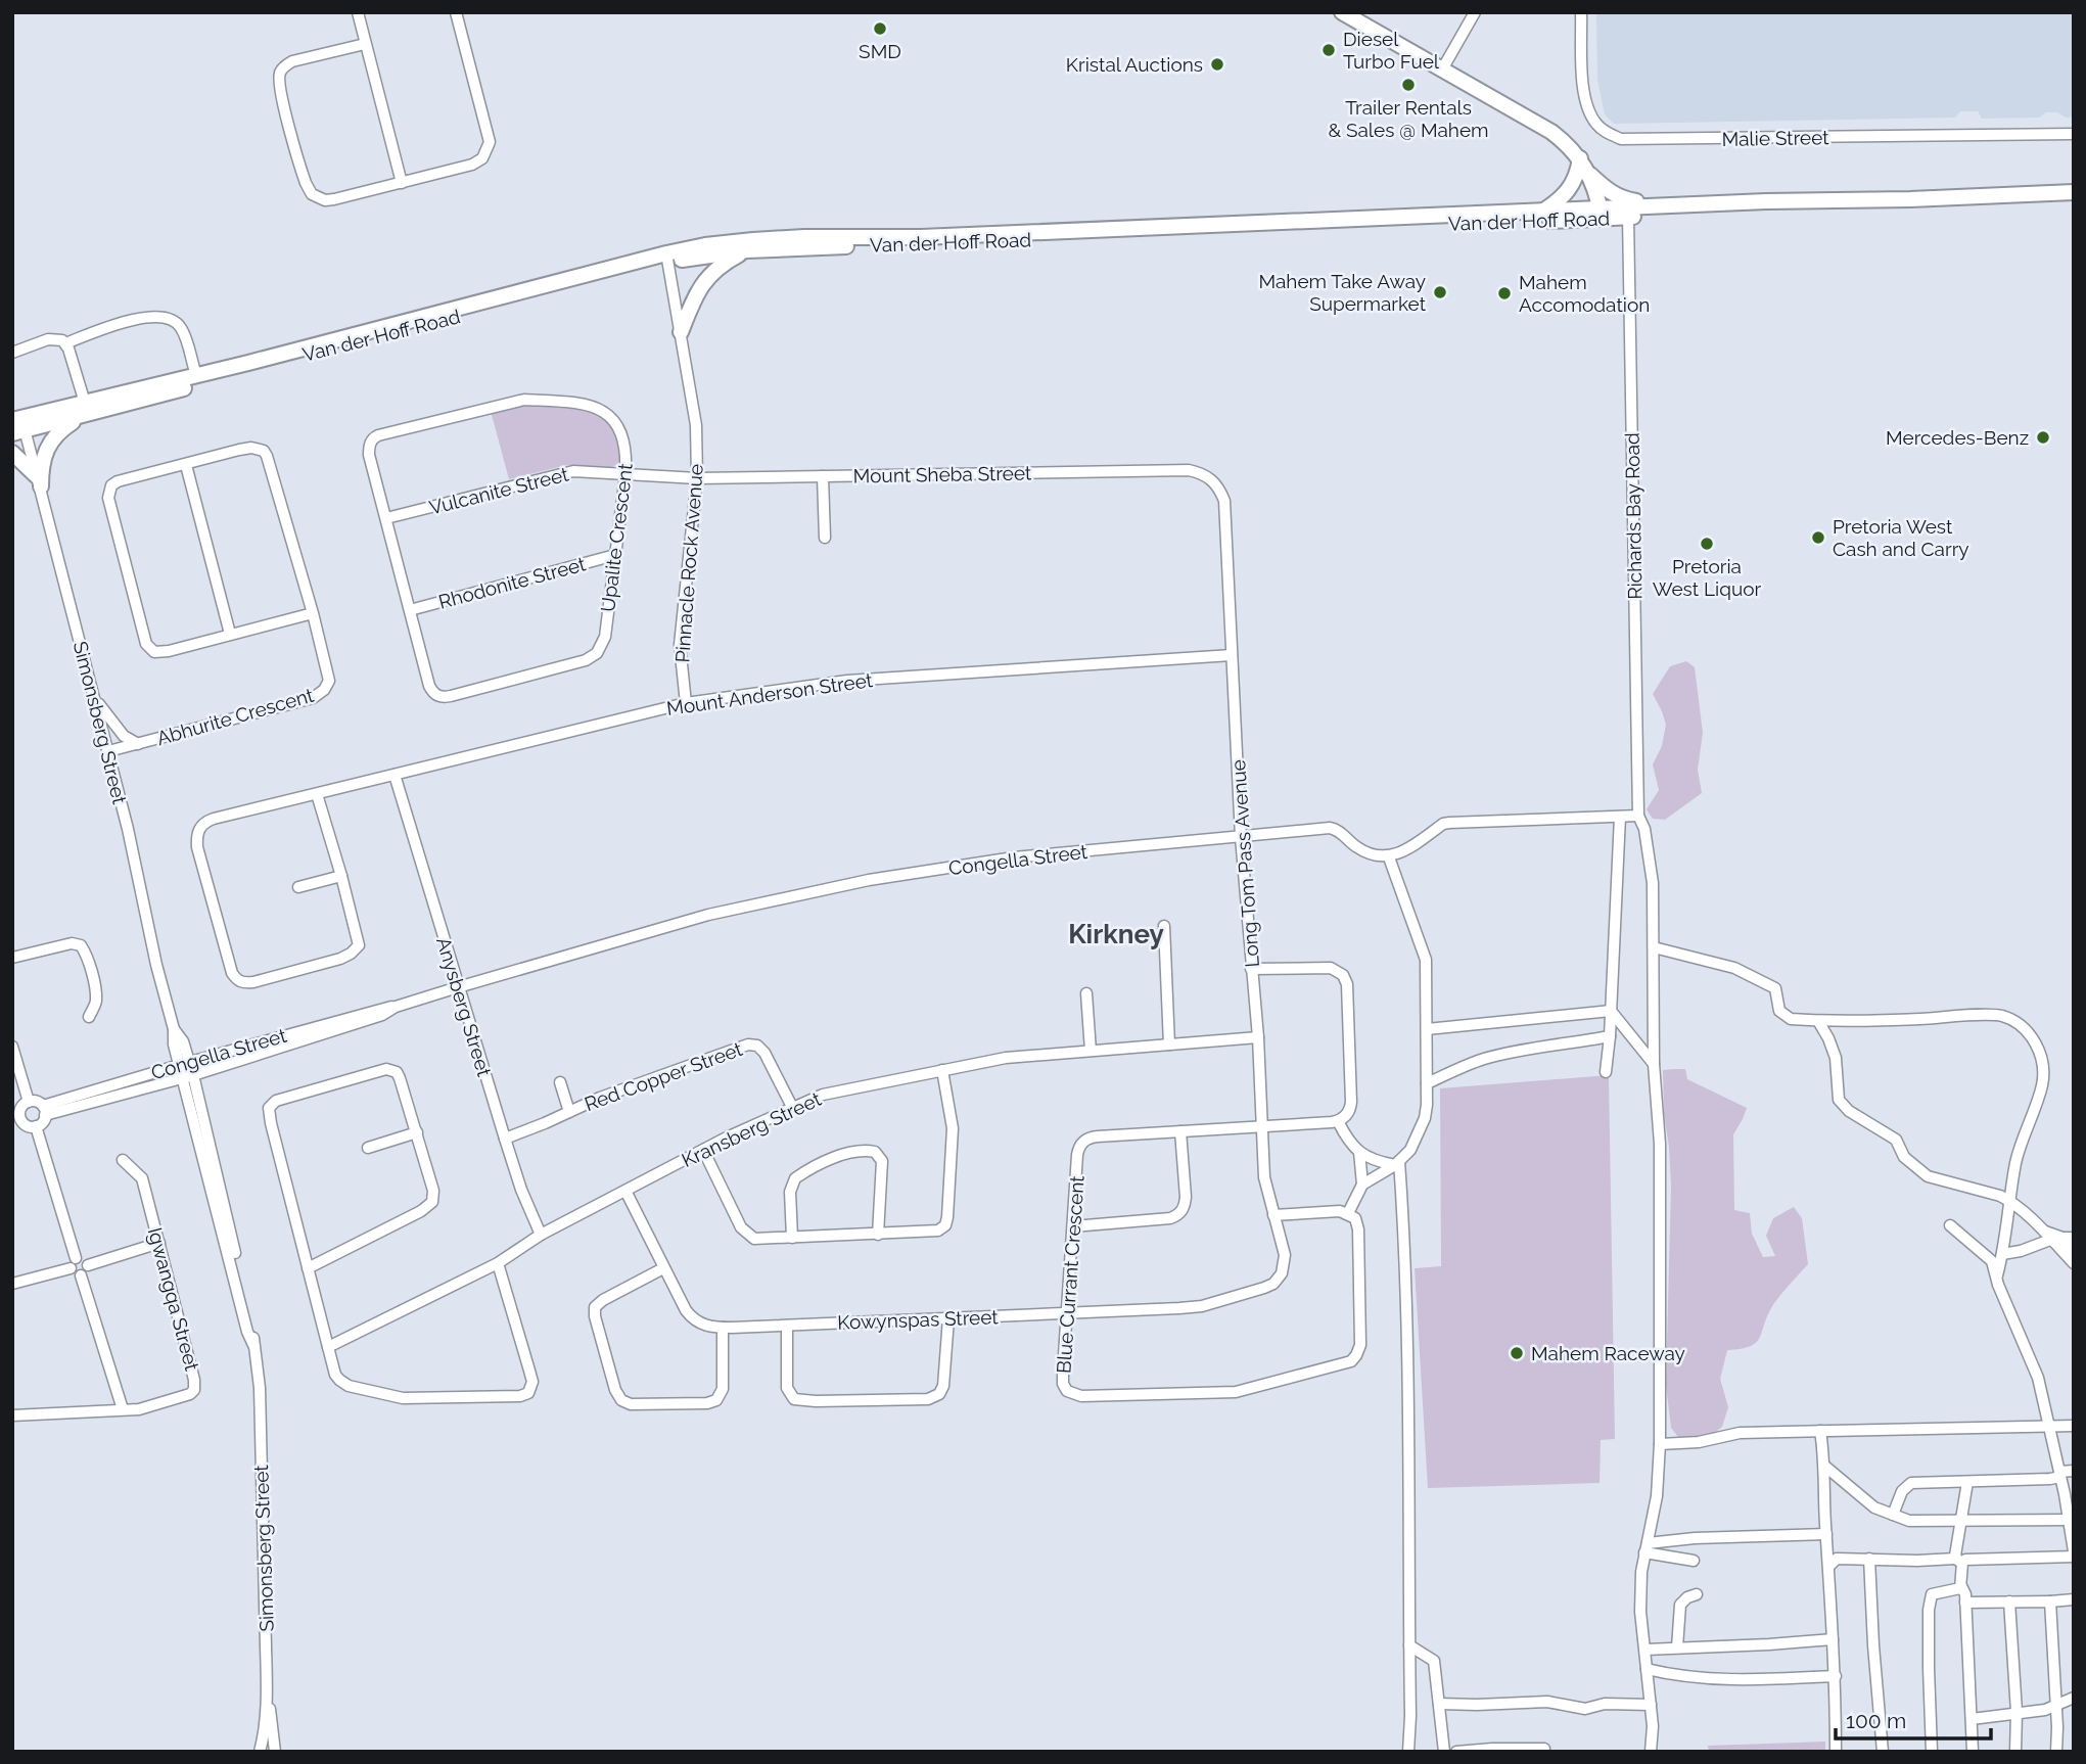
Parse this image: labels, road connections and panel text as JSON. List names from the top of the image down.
{
  "streets": {
    "main road": ["Van der Hoff Road"],
    "street": [
      "Malie Street",
      "Mount Sheba Street",
      "Vulcanite Street",
      "Richards Bay Road",
      "Upalite Crescent",
      "Pinnacle Rock Avenue",
      "Rhodonite Street",
      "Mount Anderson Street",
      "Abhurite Crescent",
      "Simonsberg Street",
      "Congella Street",
      "Long Tom Pass Avenue",
      "Anysberg Street",
      "Red Copper Street",
      "Kransberg Street",
      "Blue Currant Crescent",
      "Igwangqa Street",
      "Kowynspas Street"
    ]
  },
  "crossings": [
    ["Van der Hoff Road", "Richards Bay Road"],
    ["Van der Hoff Road", "Pinnacle Rock Avenue"],
    ["Van der Hoff Road", "Simonsberg Street"],
    ["Mount Sheba Street", "Vulcanite Street"],
    ["Mount Sheba Street", "Pinnacle Rock Avenue"],
    ["Mount Sheba Street", "Long Tom Pass Avenue"],
    ["Vulcanite Street", "Upalite Crescent"],
    ["Vulcanite Street", "Pinnacle Rock Avenue"],
    ["Upalite Crescent", "Rhodonite Street"],
    ["Pinnacle Rock Avenue", "Mount Anderson Street"],
    ["Mount Anderson Street", "Long Tom Pass Avenue"],
    ["Mount Anderson Street", "Anysberg Street"],
    ["Abhurite Crescent", "Simonsberg Street"],
    ["Simonsberg Street", "Congella Street"],
    ["Congella Street", "Long Tom Pass Avenue"],
    ["Congella Street", "Anysberg Street"],
    ["Long Tom Pass Avenue", "Kransberg Street"],
    ["Long Tom Pass Avenue", "Blue Currant Crescent"],
    ["Long Tom Pass Avenue", "Kowynspas Street"],
    ["Anysberg Street", "Red Copper Street"],
    ["Anysberg Street", "Kransberg Street"],
    ["Red Copper Street", "Kransberg Street"],
    ["Kransberg Street", "Kowynspas Street"],
    ["Blue Currant Crescent", "Kowynspas Street"]
  ],
  "districts": ["Kirkney"],
  "places": [
    "SMD",
    "Diesel Turbo Fuel",
    "Kristal Auctions",
    "Trailer Rentals & Sales @ Mahem",
    "Mahem Take Away Supermarket",
    "Mahem Accomodation",
    "Mercedes-Benz",
    "Pretoria West Cash and Carry",
    "Pretoria West Liquor",
    "Mahem Raceway"
  ],
  "scale_bar": "100 m"
}
